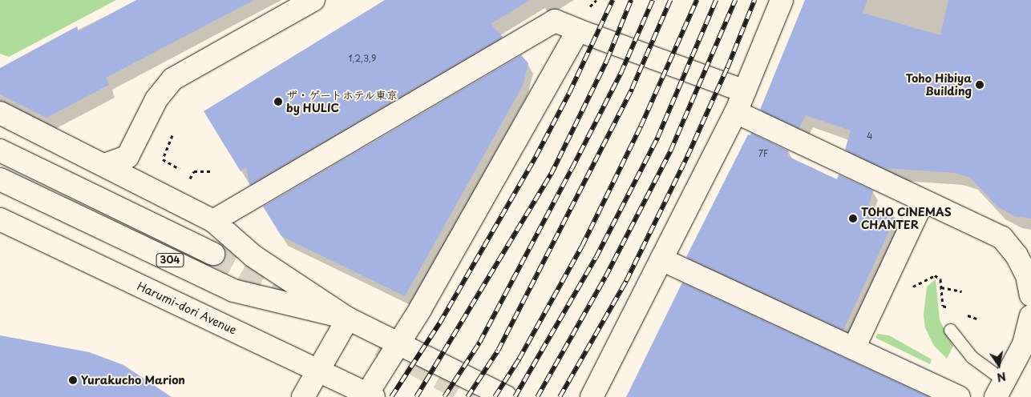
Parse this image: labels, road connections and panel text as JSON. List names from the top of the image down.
{
  "streets": {
    "street": ["304", "Harumi-dori Avenue"]
  },
  "places": [
    "Toho Hibiya Building",
    "ザ・ゲートホテル東京 by HULIC",
    "TOHO CINEMAS CHANTER",
    "Yurakucho Marion"
  ],
  "house_numbers": ["1,2,3,9", "4", "7F"],
  "north": "bottom"
}
